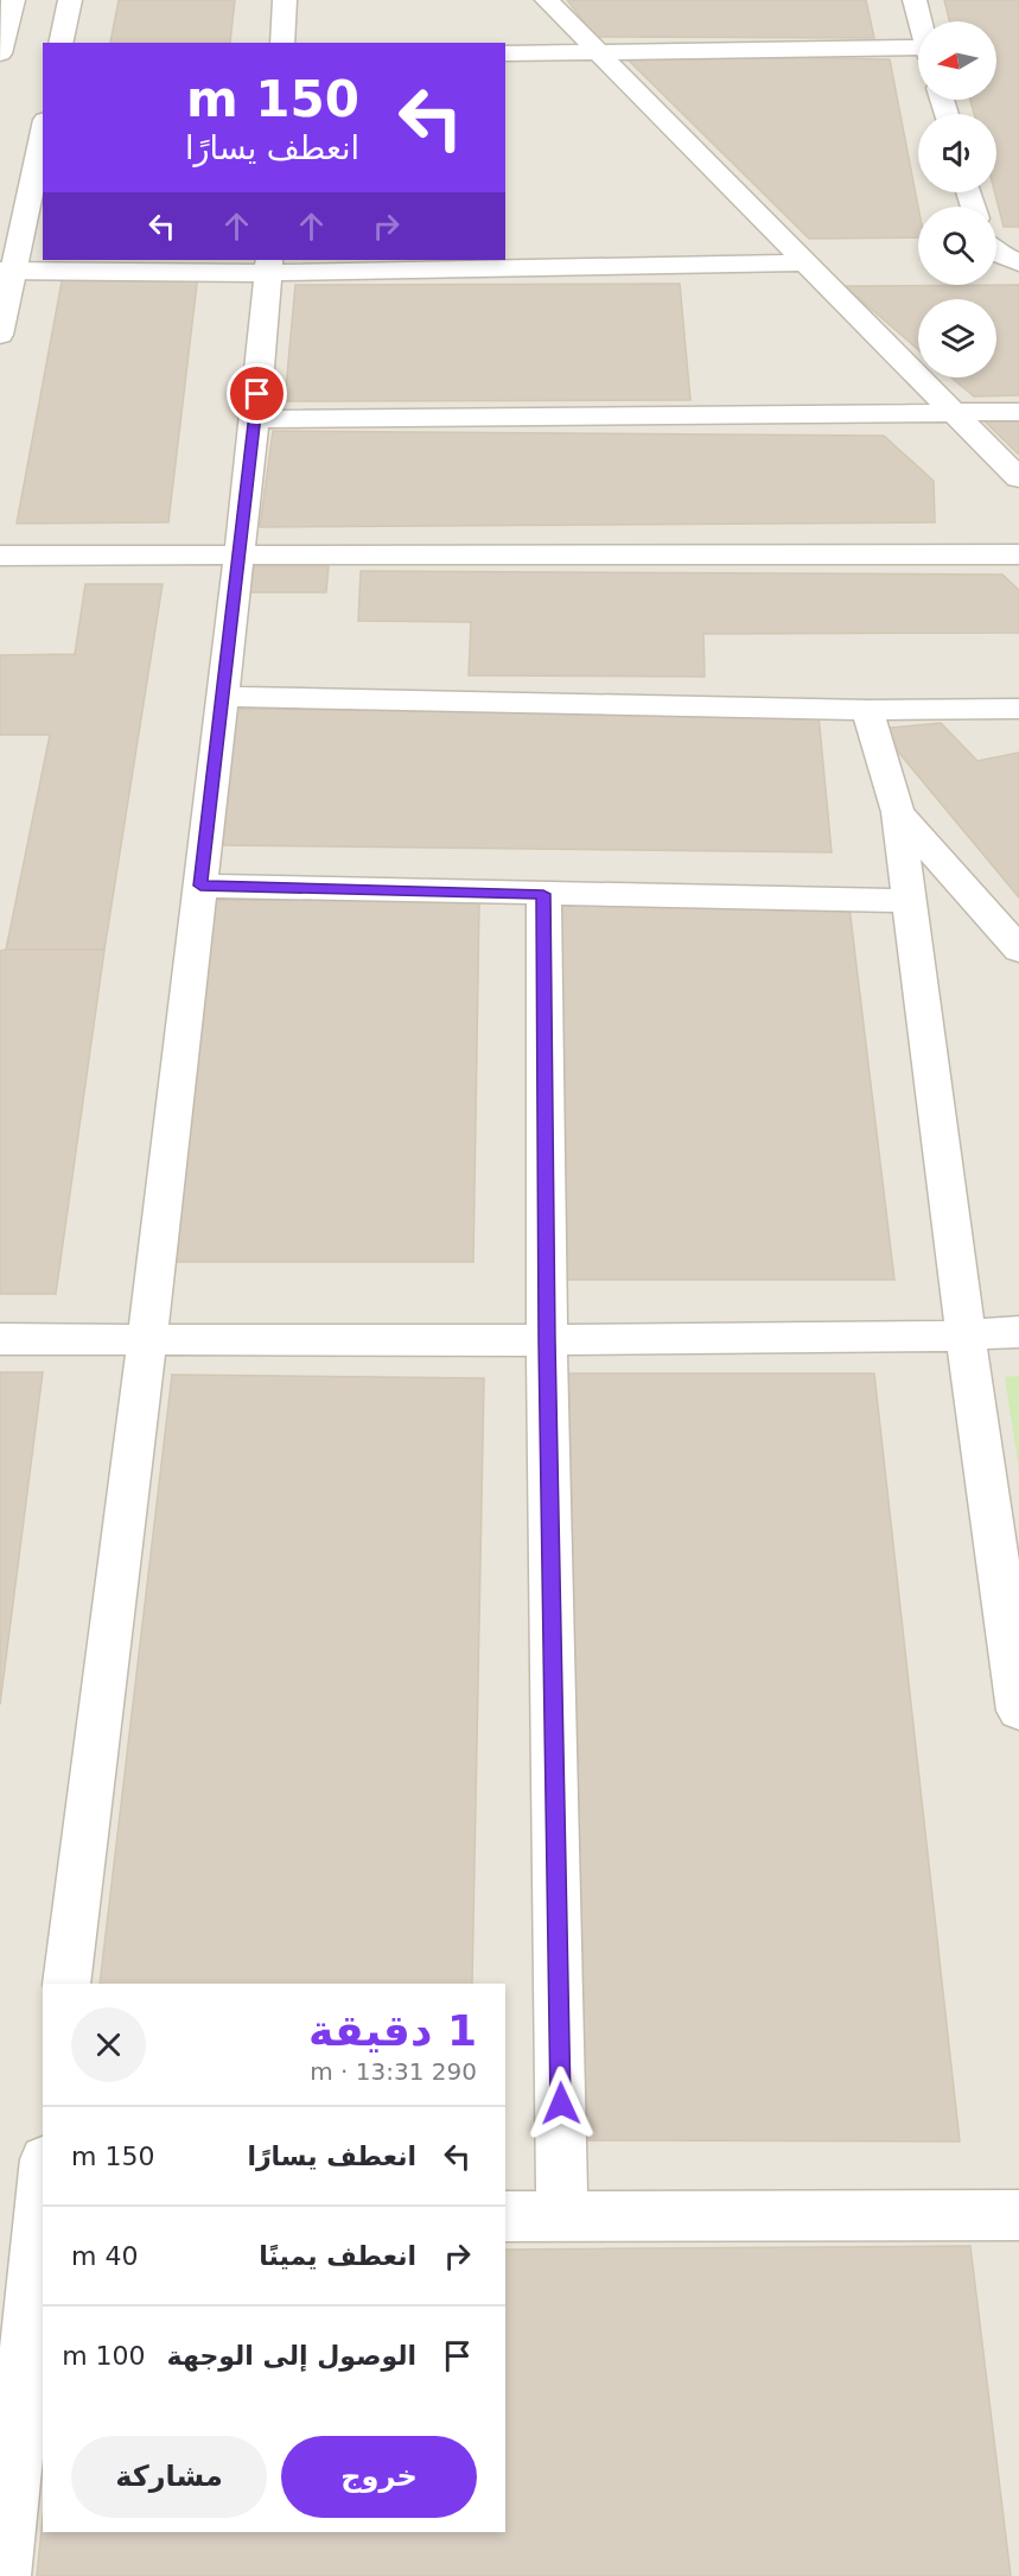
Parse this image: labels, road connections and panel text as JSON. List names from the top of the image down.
{
  "north": "left",
  "page": {
    "turn": ["150 m", "انعطف يسارًا"],
    "heading": ["1 دقيقة", "290 m · 13:31"],
    "list": [
      {
        "name": "انعطف يسارًا",
        "value": "150 m"
      },
      {
        "name": "انعطف يمينًا",
        "value": "40 m"
      },
      {
        "name": "الوصول إلى الوجهة",
        "value": "100 m"
      }
    ],
    "buttons": ["خروج", "مشاركة"]
  }
}
